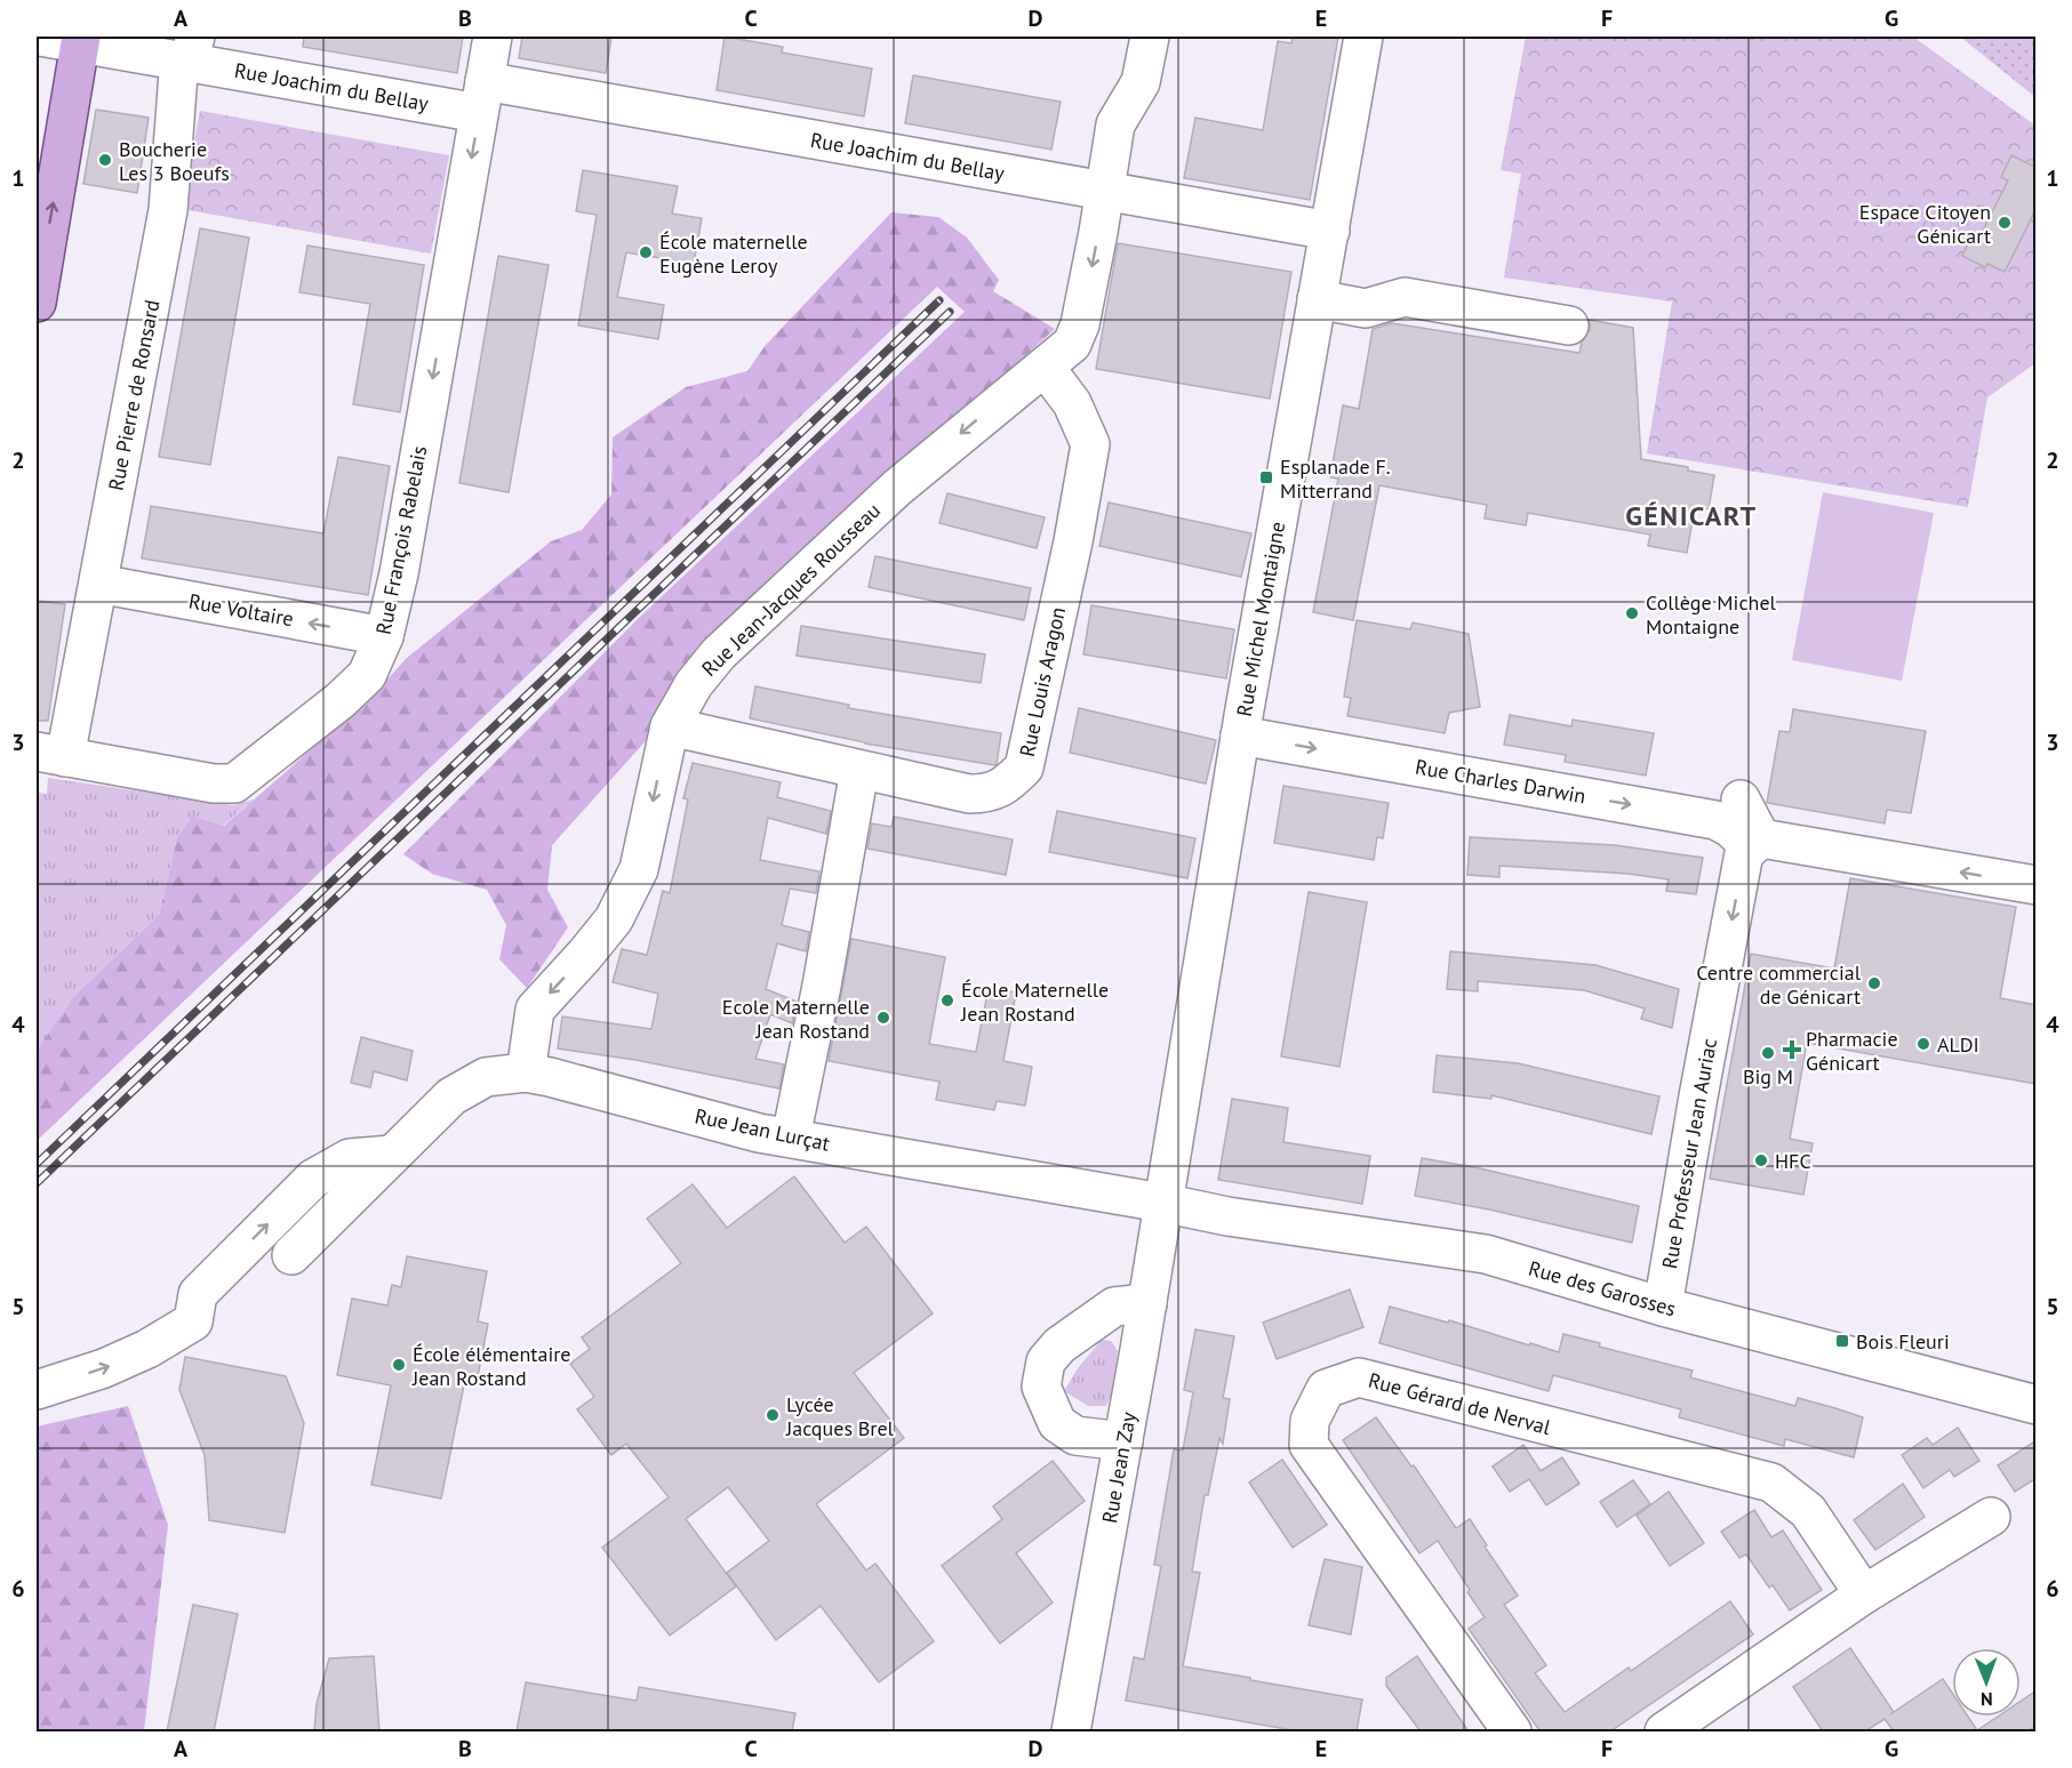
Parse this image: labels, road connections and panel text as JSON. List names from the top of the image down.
{
  "streets": {
    "street": [
      "Rue Joachim du Bellay",
      "Rue Pierre de Ronsard",
      "Rue François Rabelais",
      "Rue Jean-Jacques Rousseau",
      "Rue Voltaire",
      "Rue Michel Montaigne",
      "Rue Louis Aragon",
      "Rue Charles Darwin",
      "Rue Jean Lurçat",
      "Rue Professeur Jean Auriac",
      "Rue des Garosses",
      "Rue Gérard de Nerval",
      "Rue Jean Zay"
    ]
  },
  "crossings": [
    ["Rue Joachim du Bellay", "Rue Pierre de Ronsard"],
    ["Rue Joachim du Bellay", "Rue François Rabelais"],
    ["Rue Joachim du Bellay", "Rue Jean-Jacques Rousseau"],
    ["Rue Joachim du Bellay", "Rue Michel Montaigne"],
    ["Rue Pierre de Ronsard", "Rue François Rabelais"],
    ["Rue Pierre de Ronsard", "Rue Voltaire"],
    ["Rue François Rabelais", "Rue Voltaire"],
    ["Rue Jean-Jacques Rousseau", "Rue Louis Aragon"],
    ["Rue Jean-Jacques Rousseau", "Rue Jean Lurçat"],
    ["Rue Michel Montaigne", "Rue Charles Darwin"],
    ["Rue Michel Montaigne", "Rue Jean Lurçat"],
    ["Rue Michel Montaigne", "Rue des Garosses"],
    ["Rue Michel Montaigne", "Rue Jean Zay"],
    ["Rue Charles Darwin", "Rue Professeur Jean Auriac"],
    ["Rue Jean Lurçat", "Rue des Garosses"],
    ["Rue Jean Lurçat", "Rue Jean Zay"],
    ["Rue Professeur Jean Auriac", "Rue des Garosses"],
    ["Rue des Garosses", "Rue Jean Zay"]
  ],
  "one_way": [
    "Rue François Rabelais",
    "Rue Voltaire",
    "Rue Charles Darwin",
    "Rue Professeur Jean Auriac"
  ],
  "districts": ["GÉNICART"],
  "places": {
    "other": [
      "Boucherie Les 3 Boeufs",
      "Espace Citoyen Génicart",
      "École maternelle Eugène Leroy",
      "Collège Michel Montaigne",
      "Centre commercial de Génicart",
      "École Maternelle Jean Rostand",
      "Ecole Maternelle Jean Rostand",
      "ALDI",
      "Big M",
      "HFC",
      "École élémentaire Jean Rostand",
      "Lycée Jacques Brel"
    ],
    "transit": ["Esplanade F. Mitterrand", "Bois Fleuri"],
    "health": ["Pharmacie Génicart"]
  },
  "north": "bottom",
  "grid": {
    "columns": [
      "A",
      "B",
      "C",
      "D",
      "E",
      "F",
      "G"
    ],
    "rows": [
      "1",
      "2",
      "3",
      "4",
      "5",
      "6"
    ]
  }
}
